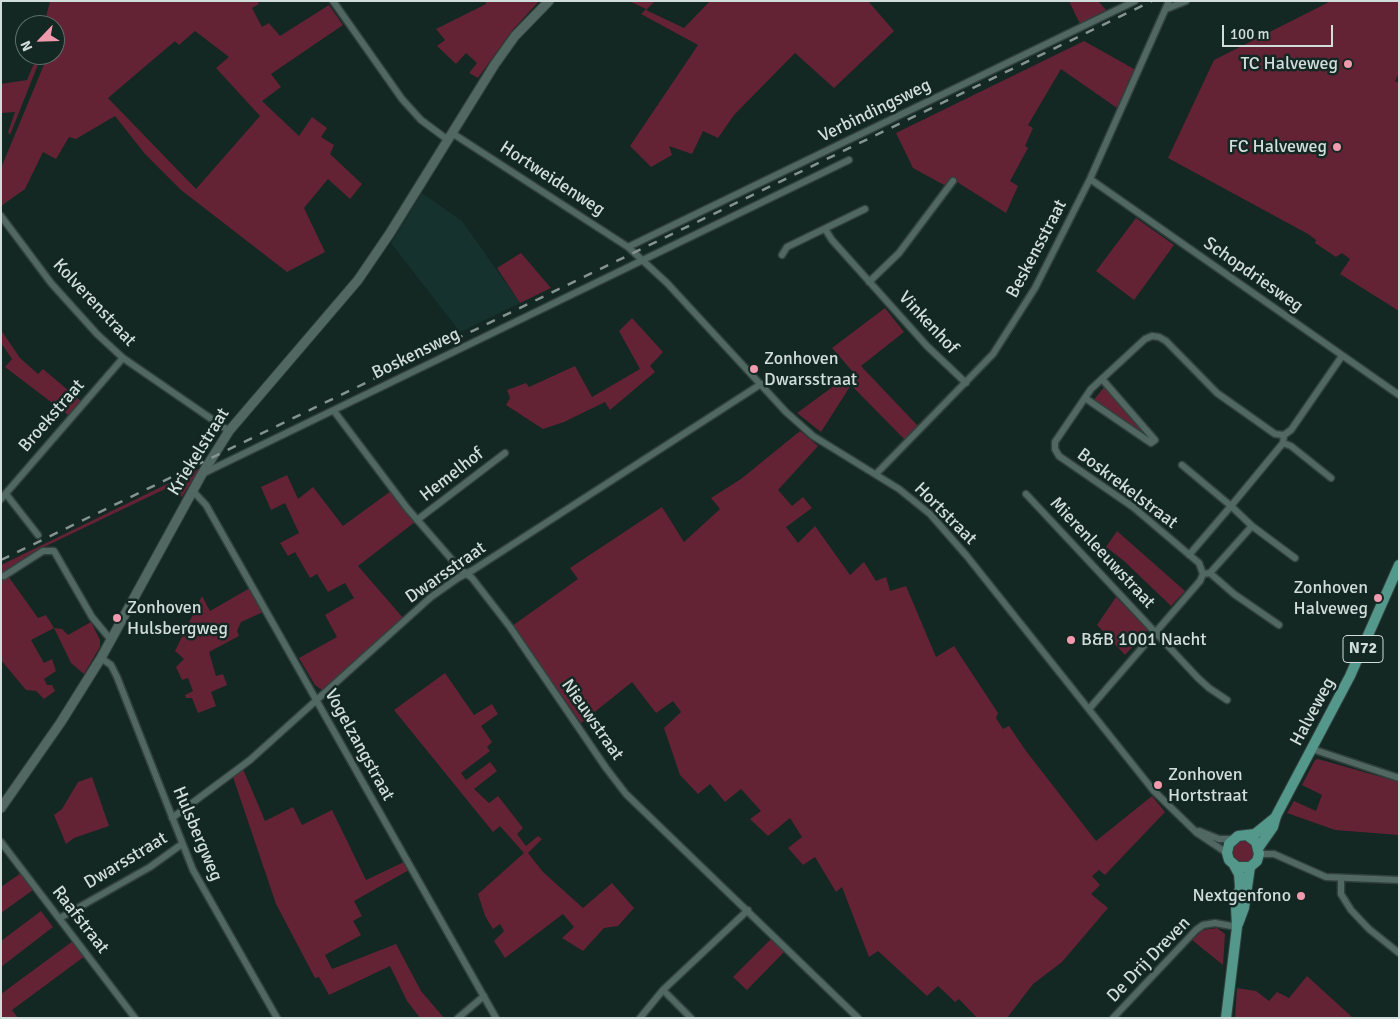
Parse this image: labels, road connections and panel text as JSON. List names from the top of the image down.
{
  "streets": {
    "main road": ["N72", "Halveweg"],
    "street": [
      "Verbindingsweg",
      "Hortweidenweg",
      "Beskensstraat",
      "Schopdriesweg",
      "Kolverenstraat",
      "Vinkenhof",
      "Boskensweg",
      "Broekstraat",
      "Kriekelstraat",
      "Hemelhof",
      "Boskrekelstraat",
      "Hortstraat",
      "Mierenleeuwstraat",
      "Dwarsstraat",
      "Nieuwstraat",
      "Vogelzangstraat",
      "Hulsbergweg",
      "Raafstraat",
      "De Drij Dreven"
    ]
  },
  "crossings": [
    ["Verbindingsweg", "Hortweidenweg"],
    ["Hortweidenweg", "Kriekelstraat"],
    ["Hortweidenweg", "Hortstraat"],
    ["Beskensstraat", "Schopdriesweg"],
    ["Beskensstraat", "Vinkenhof"],
    ["Beskensstraat", "Hortstraat"],
    ["Kolverenstraat", "Broekstraat"],
    ["Kolverenstraat", "Kriekelstraat"],
    ["Boskensweg", "Kriekelstraat"],
    ["Boskensweg", "Hortstraat"],
    ["Boskensweg", "Nieuwstraat"],
    ["Kriekelstraat", "Vogelzangstraat"],
    ["Kriekelstraat", "Hulsbergweg"],
    ["Hemelhof", "Nieuwstraat"],
    ["Hortstraat", "Dwarsstraat"],
    ["Hortstraat", "N72"],
    ["Hortstraat", "Halveweg"],
    ["Dwarsstraat", "Nieuwstraat"],
    ["Dwarsstraat", "Vogelzangstraat"],
    ["Dwarsstraat", "Hulsbergweg"],
    ["Dwarsstraat", "Raafstraat"],
    ["N72", "Halveweg"],
    ["N72", "De Drij Dreven"]
  ],
  "places": [
    "TC Halveweg",
    "FC Halveweg",
    "Zonhoven Dwarsstraat",
    "Zonhoven Halveweg",
    "Zonhoven Hulsbergweg",
    "B&B 1001 Nacht",
    "Zonhoven Hortstraat",
    "Nextgenfono"
  ],
  "scale_bar": "100 m",
  "north": "bottom left"
}
